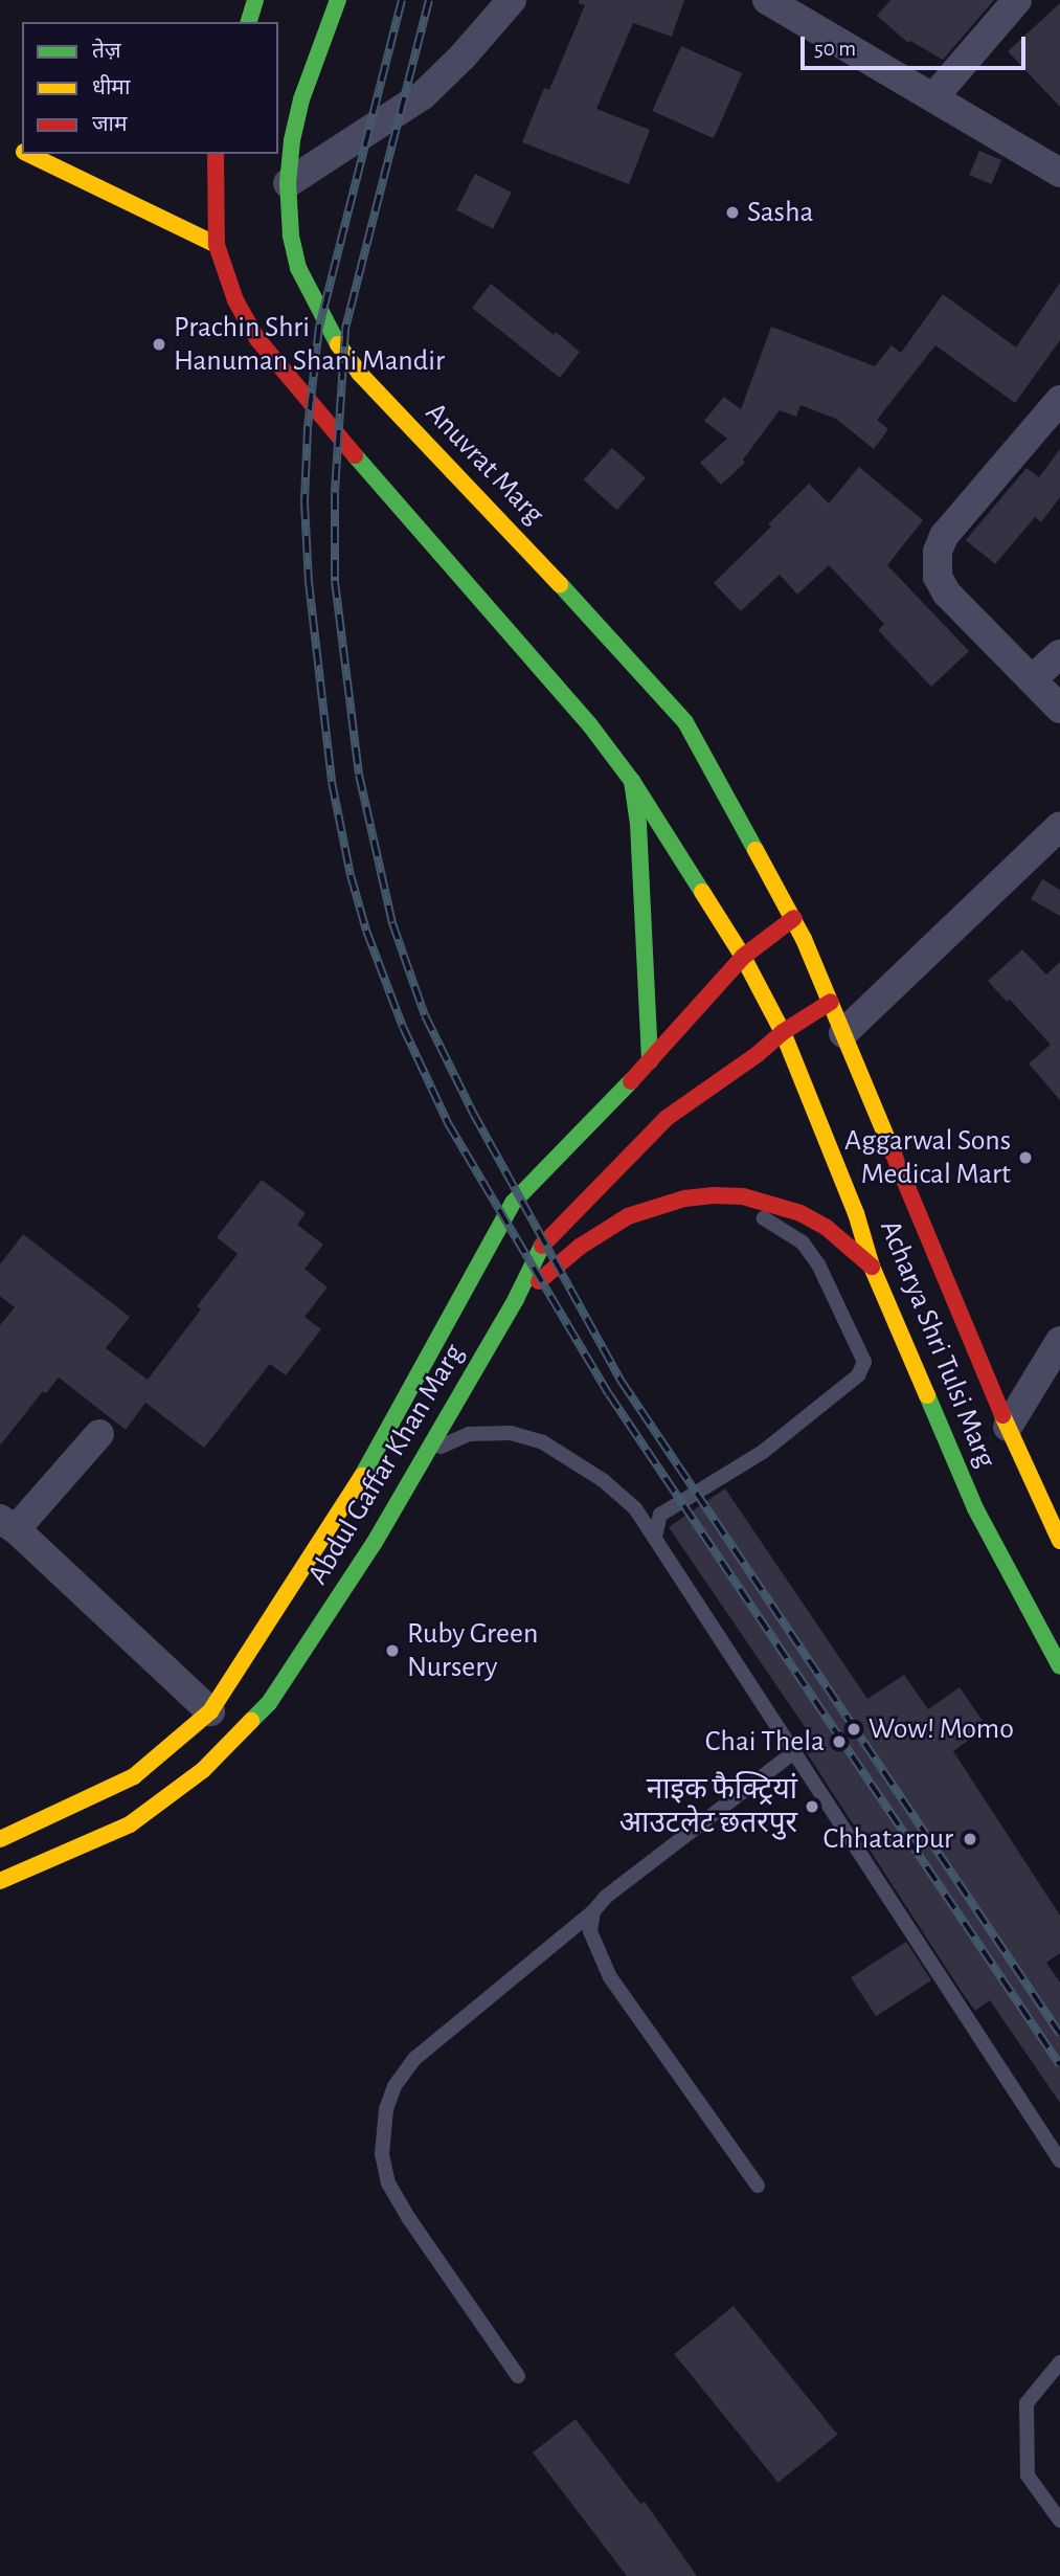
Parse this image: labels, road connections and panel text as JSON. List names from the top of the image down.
{
  "streets": {
    "main road": ["Anuvrat Marg", "Acharya Shri Tulsi Marg", "Abdul Gaffar Khan Marg"]
  },
  "crossings": [
    ["Anuvrat Marg", "Acharya Shri Tulsi Marg"],
    ["Anuvrat Marg", "Abdul Gaffar Khan Marg"],
    ["Acharya Shri Tulsi Marg", "Abdul Gaffar Khan Marg"]
  ],
  "places": [
    "Sasha",
    "Prachin Shri Hanuman Shani Mandir",
    "Aggarwal Sons Medical Mart",
    "Ruby Green Nursery",
    "Wow! Momo",
    "Chai Thela",
    "नाइक फैक्ट्रियां आउटलेट छतरपुर",
    "Chhatarpur"
  ],
  "legend": ["तेज़", "धीमा", "जाम"],
  "scale_bar": "50 m"
}
